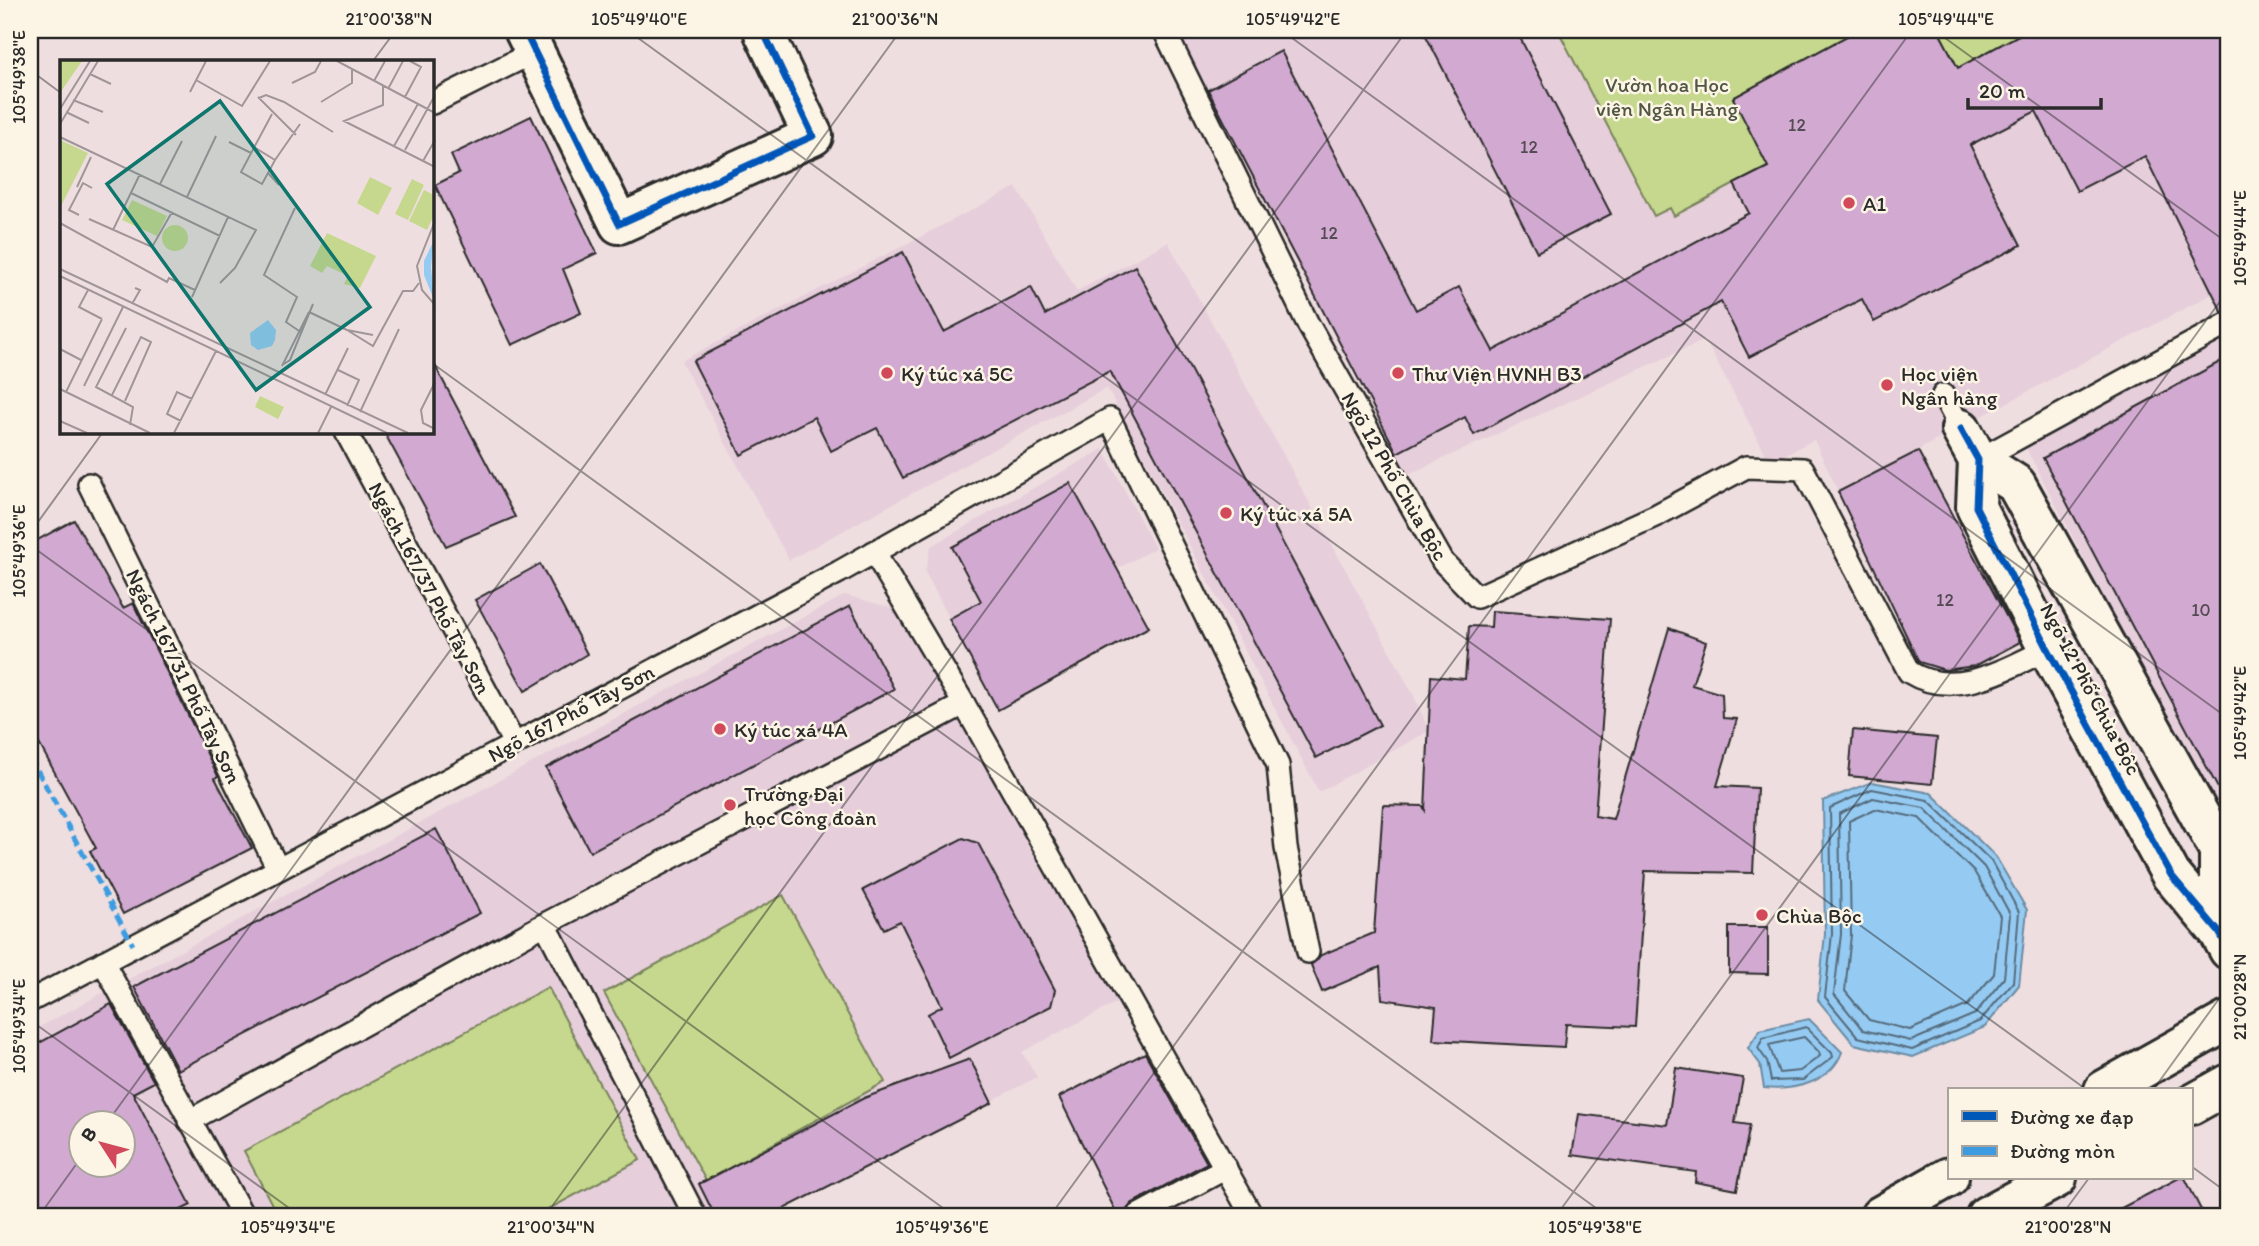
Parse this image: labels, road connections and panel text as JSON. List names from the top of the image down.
{
  "streets": {
    "street": ["Ngõ 12 Phố Chùa Bộc"],
    "lane": ["Ngách 167/37 Phố Tây Sơn", "Ngách 167/31 Phố Tây Sơn", "Ngõ 167 Phố Tây Sơn"]
  },
  "crossings": [
    ["Ngách 167/37 Phố Tây Sơn", "Ngõ 167 Phố Tây Sơn"],
    ["Ngách 167/31 Phố Tây Sơn", "Ngõ 167 Phố Tây Sơn"]
  ],
  "parks": ["Vườn hoa Học viện Ngân Hàng"],
  "places": [
    "A1",
    "Ký túc xá 5C",
    "Thư Viện HVNH B3",
    "Học viện Ngân hàng",
    "Ký túc xá 5A",
    "Ký túc xá 4A",
    "Trường Đại học Công đoàn",
    "Chùa Bộc"
  ],
  "house_numbers": [
    "12",
    "12",
    "12",
    "12",
    "10"
  ],
  "legend": ["Đường xe đạp", "Đường mòn"],
  "scale_bar": "20 m",
  "north": "top left",
  "coordinates": [
    "21°00'38\"N",
    "105°49'40\"E",
    "21°00'36\"N",
    "105°49'42\"E",
    "105°49'44\"E",
    "105°49'38\"E",
    "105°49'36\"E",
    "21°00'28\"N",
    "105°49'34\"E",
    "21°00'34\"N"
  ]
}
